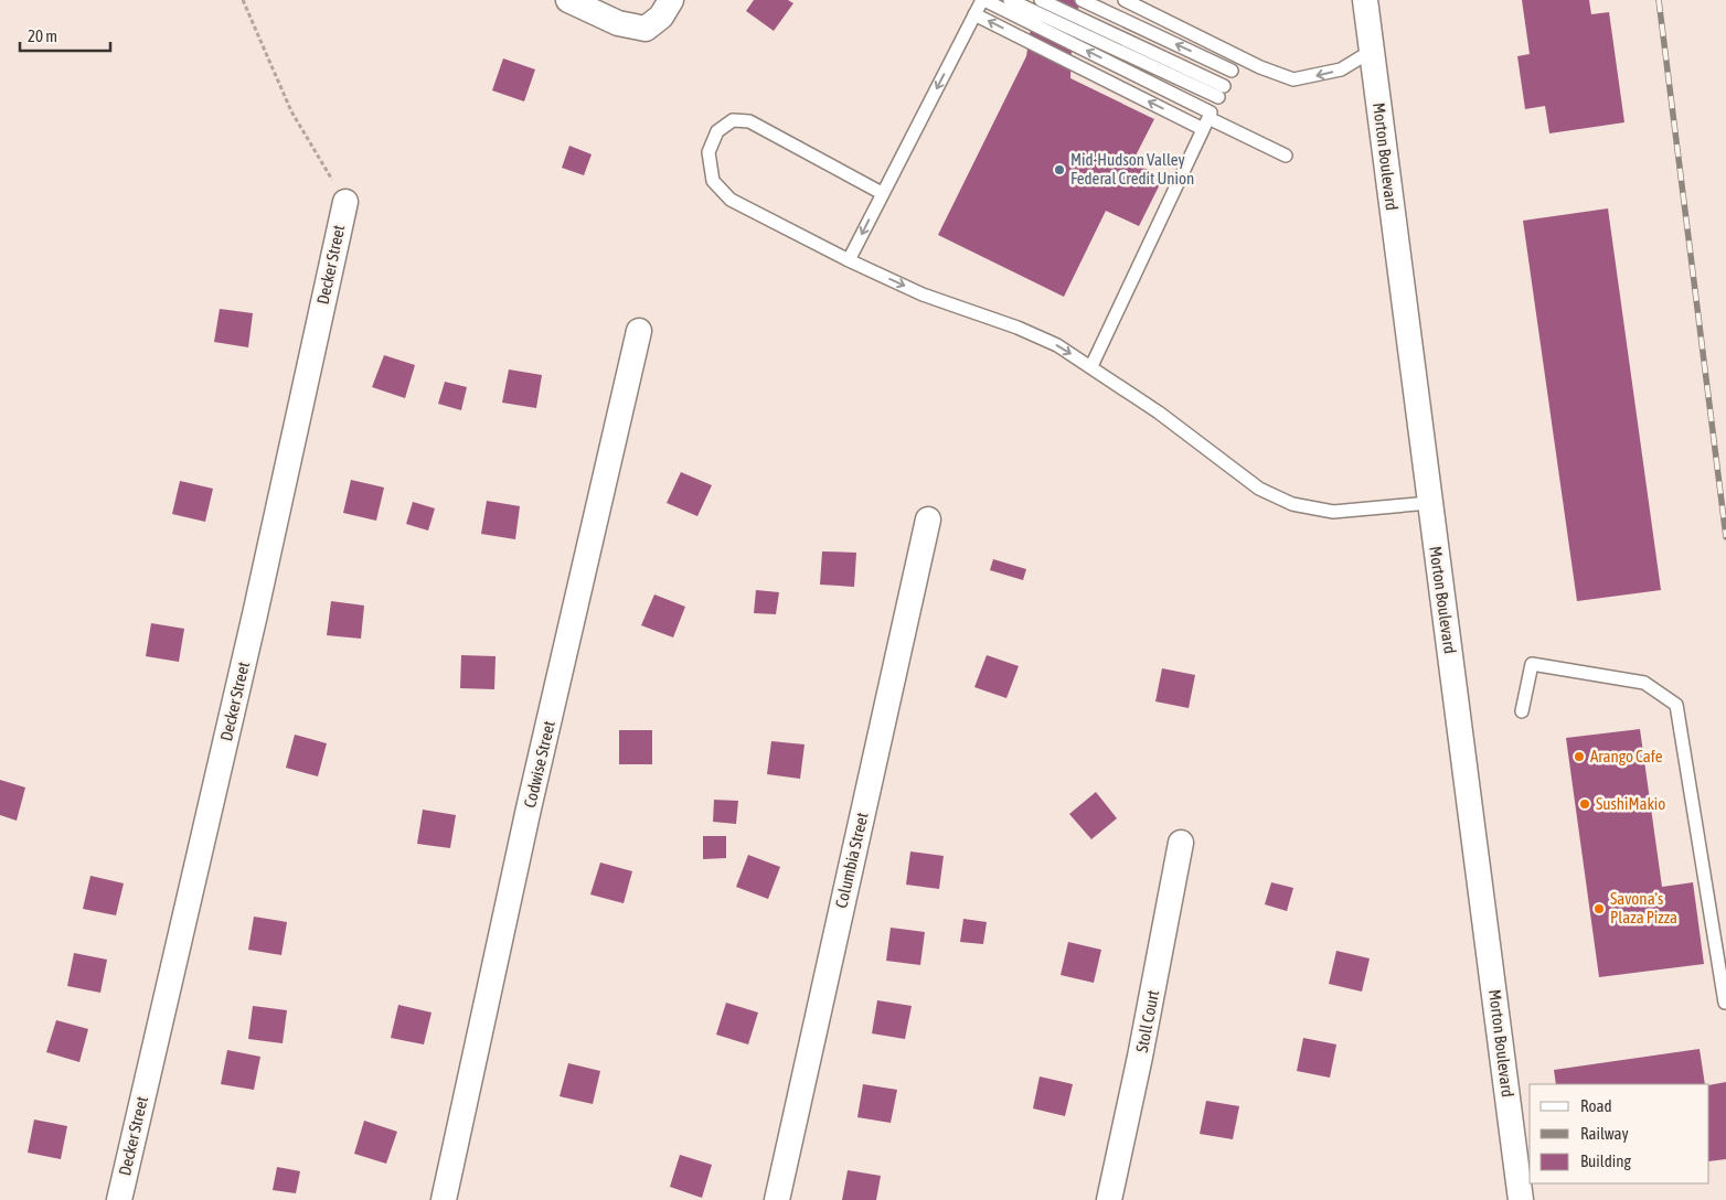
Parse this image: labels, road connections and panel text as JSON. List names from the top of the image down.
{
  "streets": {
    "street": [
      "Morton Boulevard",
      "Decker Street",
      "Codwise Street",
      "Columbia Street",
      "Stoll Court"
    ]
  },
  "places": [
    "Mid-Hudson Valley Federal Credit Union",
    "Arango Cafe",
    "SushiMakio",
    "Savona's Plaza Pizza"
  ],
  "legend": ["Road", "Railway", "Building"],
  "scale_bar": "20 m"
}
